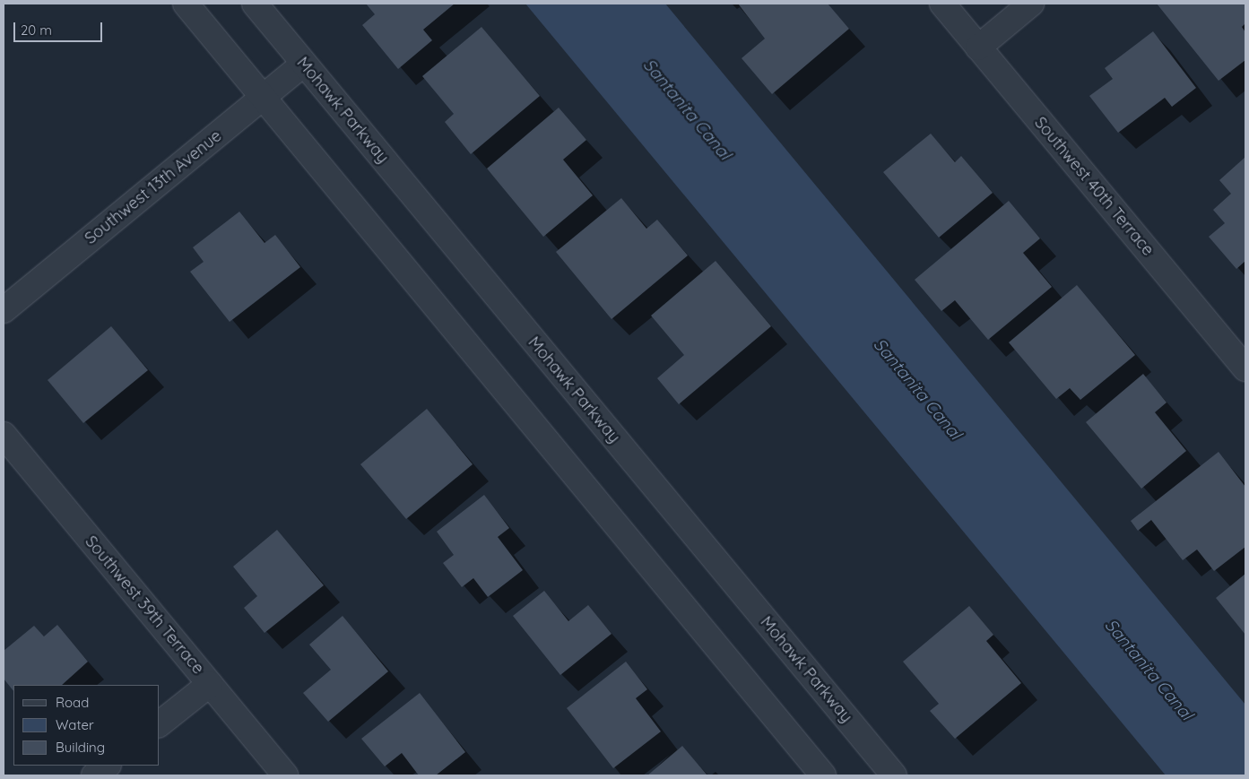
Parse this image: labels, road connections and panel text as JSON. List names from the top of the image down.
{
  "streets": {
    "street": [
      "Mohawk Parkway",
      "Southwest 40th Terrace",
      "Southwest 13th Avenue",
      "Southwest 39th Terrace"
    ]
  },
  "crossings": [
    ["Mohawk Parkway", "Southwest 13th Avenue"]
  ],
  "water": ["Santanita Canal"],
  "legend": ["Road", "Water", "Building"],
  "scale_bar": "20 m"
}
